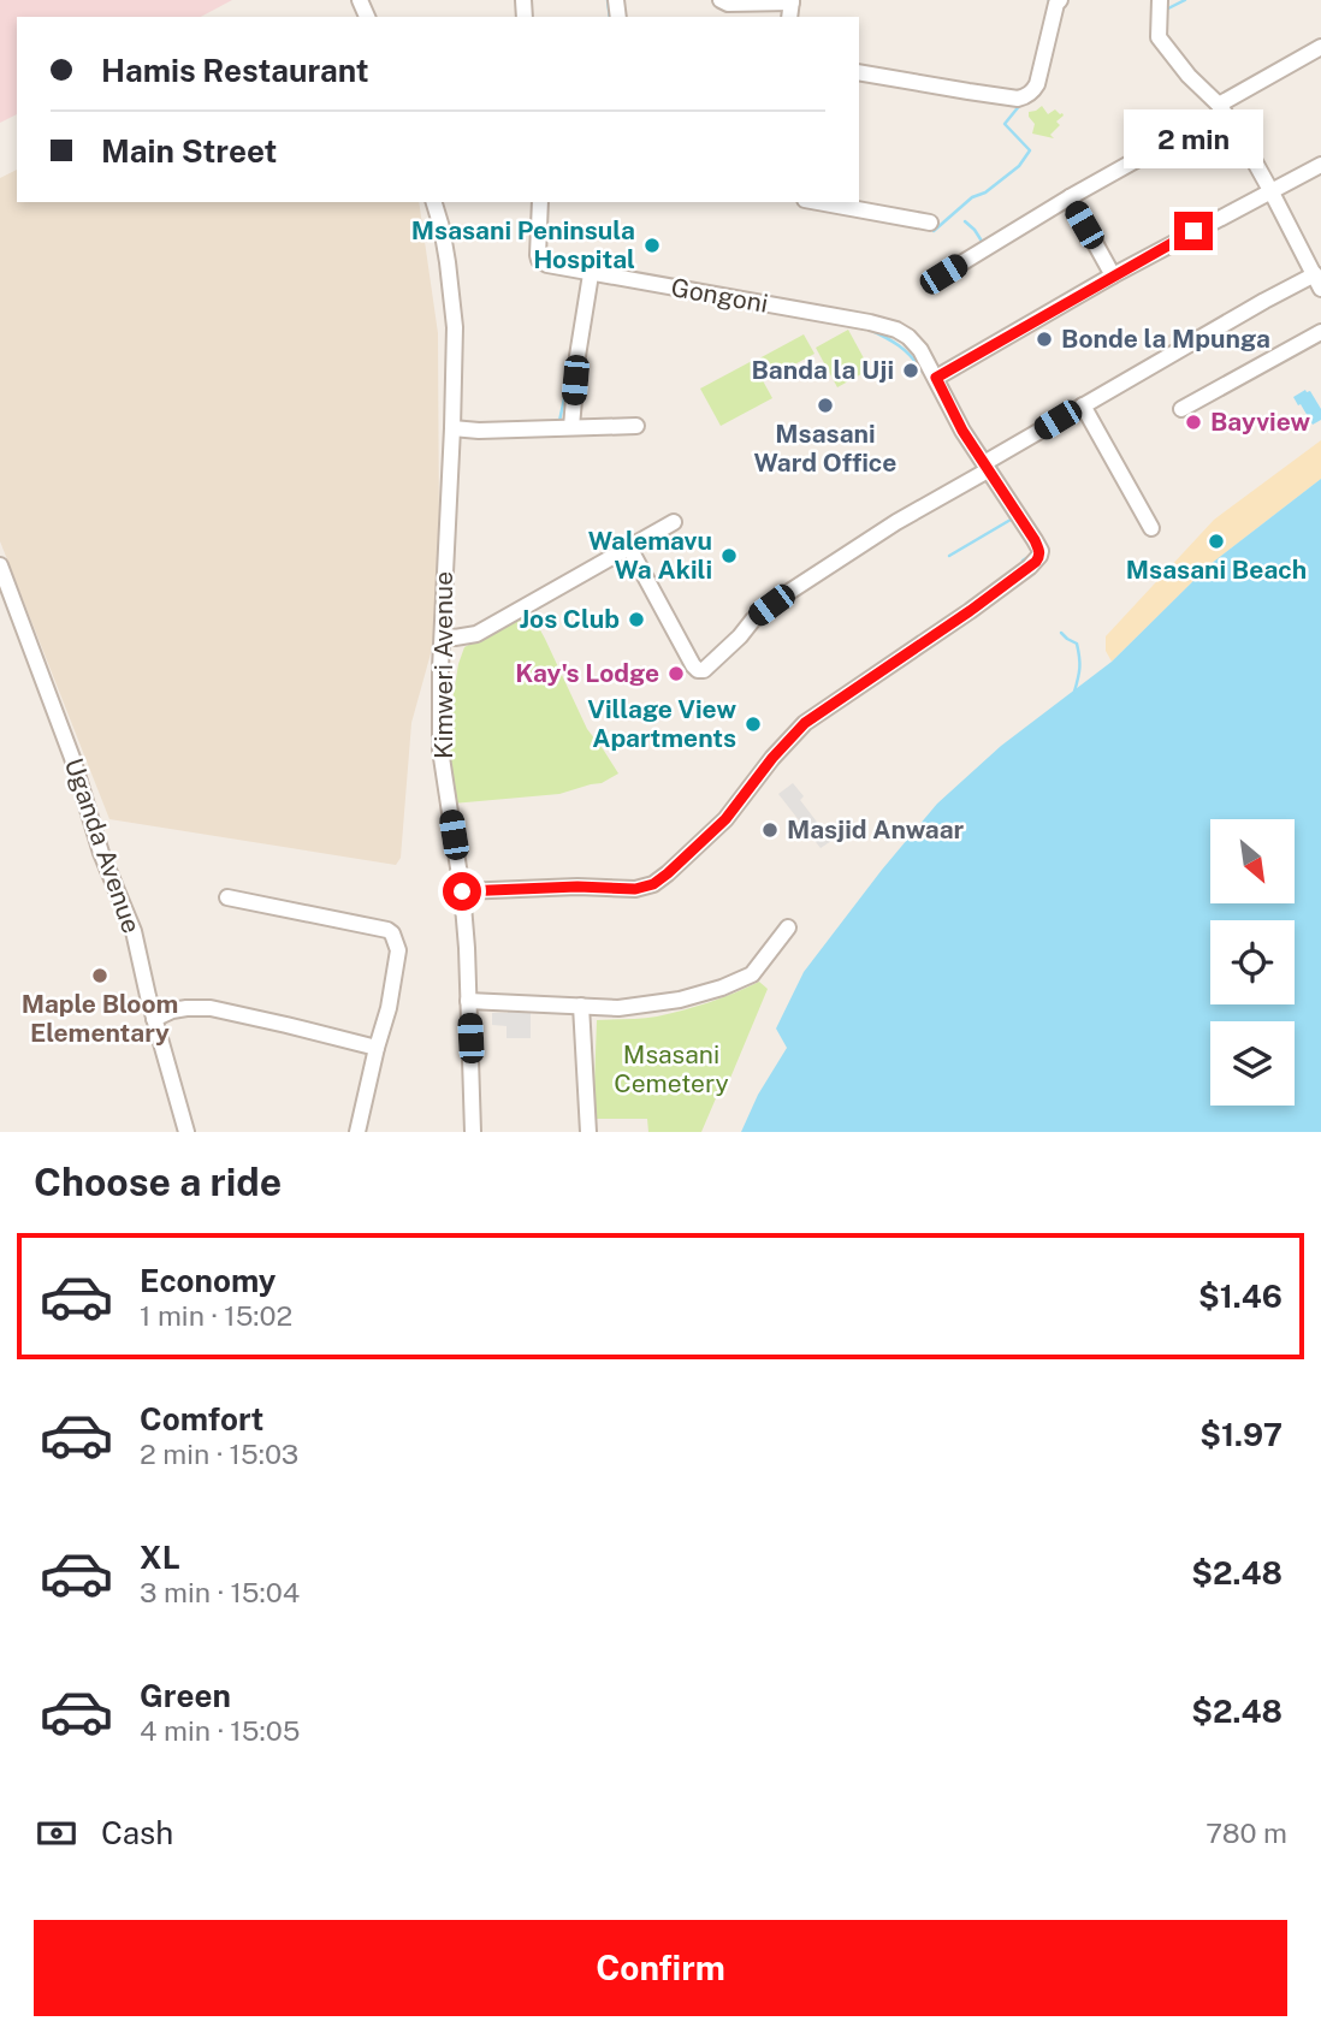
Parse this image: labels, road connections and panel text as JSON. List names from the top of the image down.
{
  "streets": {
    "street": ["Gongoni", "Kimweri Avenue", "Uganda Avenue"]
  },
  "crossings": [
    ["Gongoni", "Kimweri Avenue"]
  ],
  "parks": ["Msasani Cemetery"],
  "places": [
    "Msasani Peninsula Hospital",
    "Bonde la Mpunga",
    "Banda la Uji",
    "Msasani Ward Office",
    "Bayview",
    "Msasani Beach",
    "Walemavu Wa Akili",
    "Jos Club",
    "Kay's Lodge",
    "Village View Apartments",
    "Masjid Anwaar",
    "Maple Bloom Elementary"
  ],
  "north": "bottom right",
  "page": {
    "banner": ["Hamis Restaurant", "Main Street"],
    "bubble": "2 min",
    "heading": "Choose a ride",
    "list": [
      {
        "name": "Economy",
        "note": "1 min · 15:02",
        "value": "$1.46"
      },
      {
        "name": "Comfort",
        "note": "2 min · 15:03",
        "value": "$1.97"
      },
      {
        "name": "XL",
        "note": "3 min · 15:04",
        "value": "$2.48"
      },
      {
        "name": "Green",
        "note": "4 min · 15:05",
        "value": "$2.48"
      }
    ],
    "pay": ["Cash", "780 m"],
    "buttons": "Confirm"
  }
}
